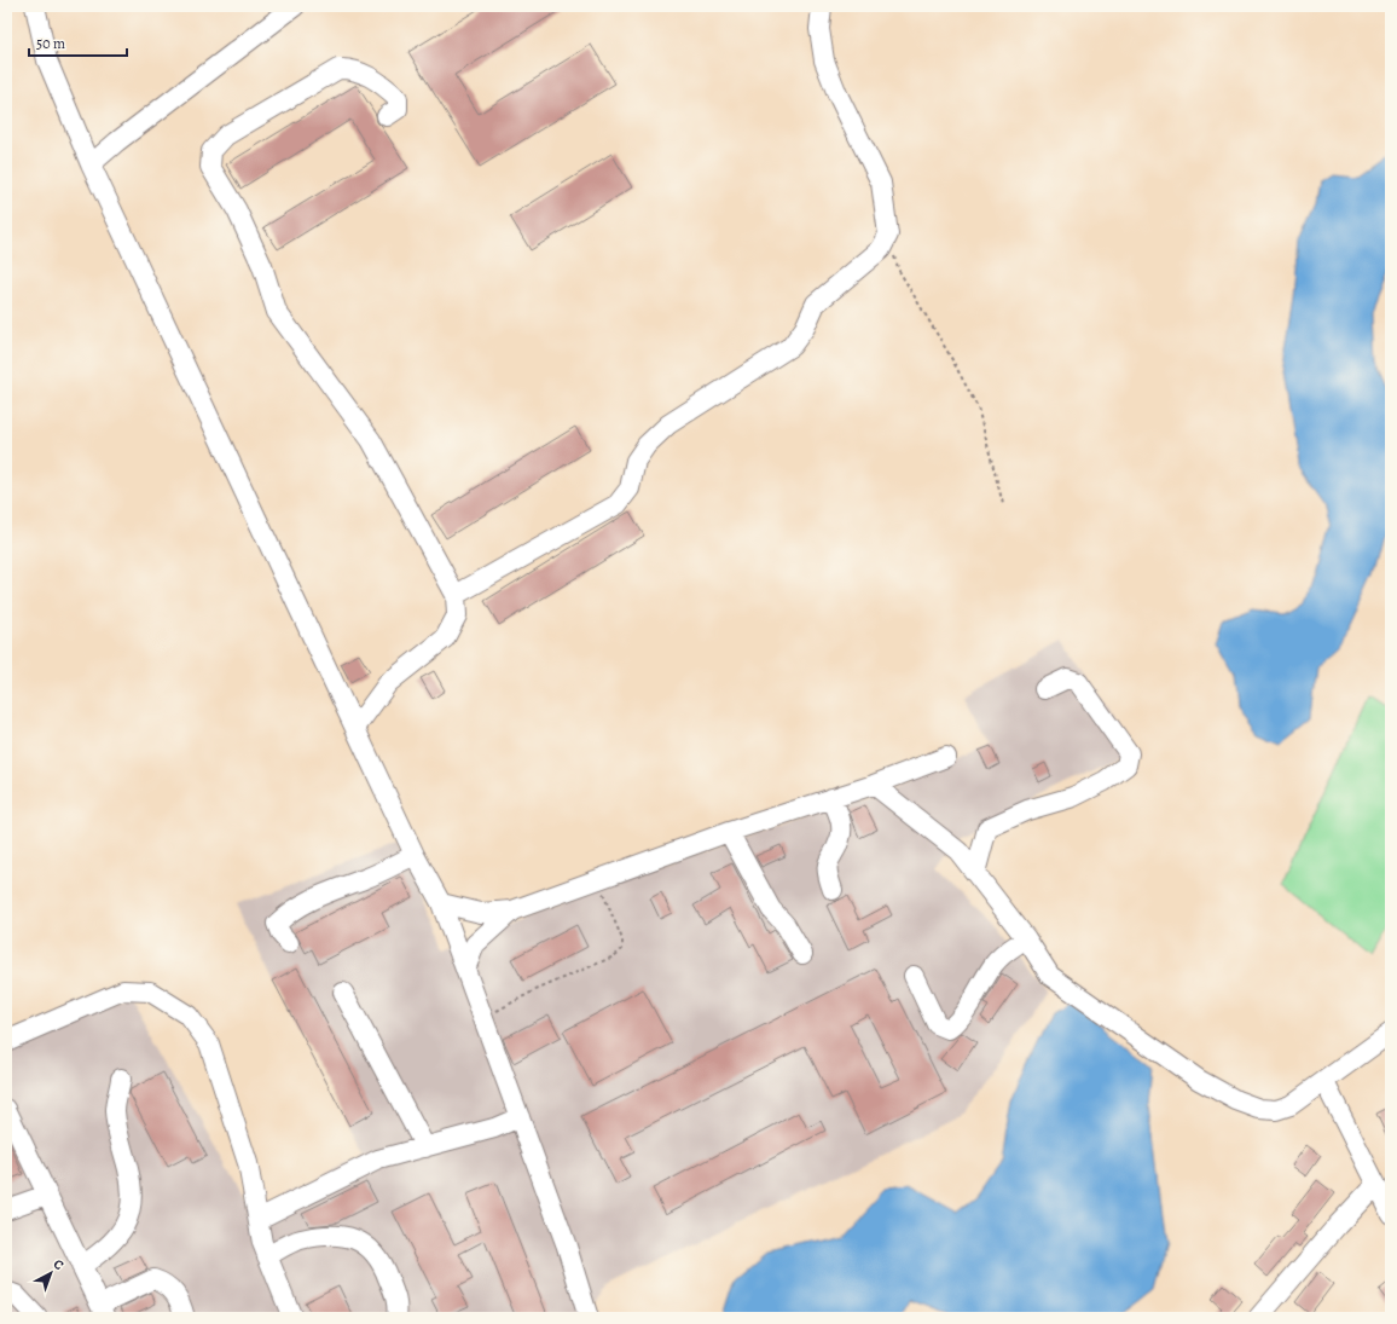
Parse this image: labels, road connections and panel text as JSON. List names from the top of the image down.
{
  "scale_bar": "50 m",
  "north": "top right"
}
